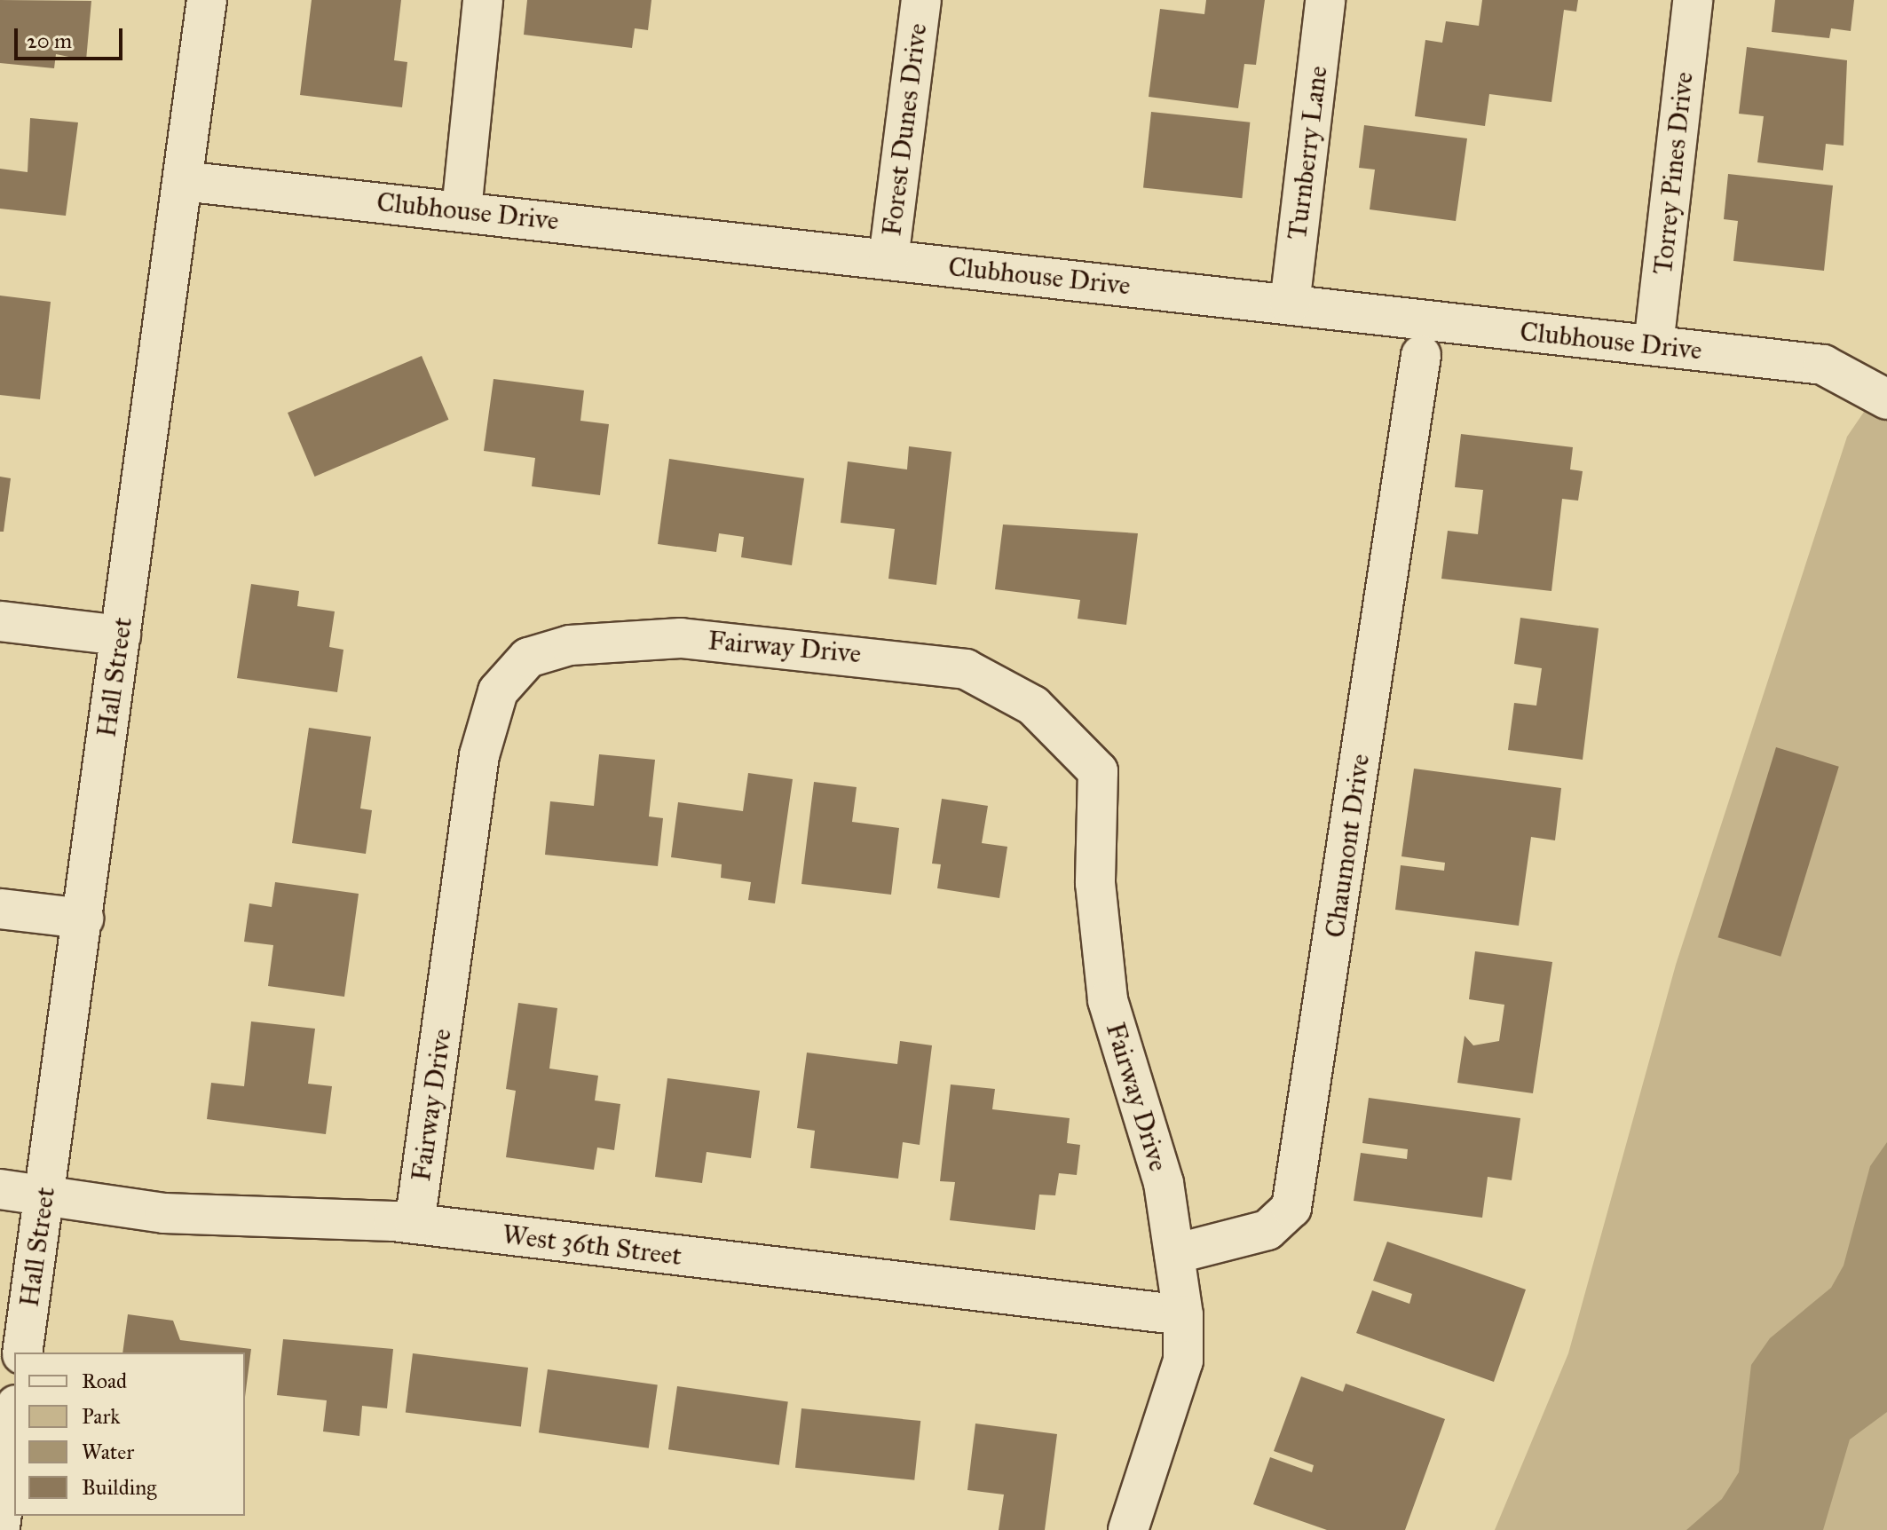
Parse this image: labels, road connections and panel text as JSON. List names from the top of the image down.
{
  "streets": {
    "street": [
      "Forest Dunes Drive",
      "Turnberry Lane",
      "Torrey Pines Drive",
      "Clubhouse Drive",
      "Fairway Drive",
      "Hall Street",
      "Chaumont Drive",
      "West 36th Street"
    ]
  },
  "crossings": [
    ["Forest Dunes Drive", "Clubhouse Drive"],
    ["Turnberry Lane", "Clubhouse Drive"],
    ["Torrey Pines Drive", "Clubhouse Drive"],
    ["Clubhouse Drive", "Hall Street"],
    ["Fairway Drive", "Chaumont Drive"],
    ["Fairway Drive", "West 36th Street"],
    ["Hall Street", "West 36th Street"]
  ],
  "legend": [
    "Road",
    "Park",
    "Water",
    "Building"
  ],
  "scale_bar": "20 m"
}
